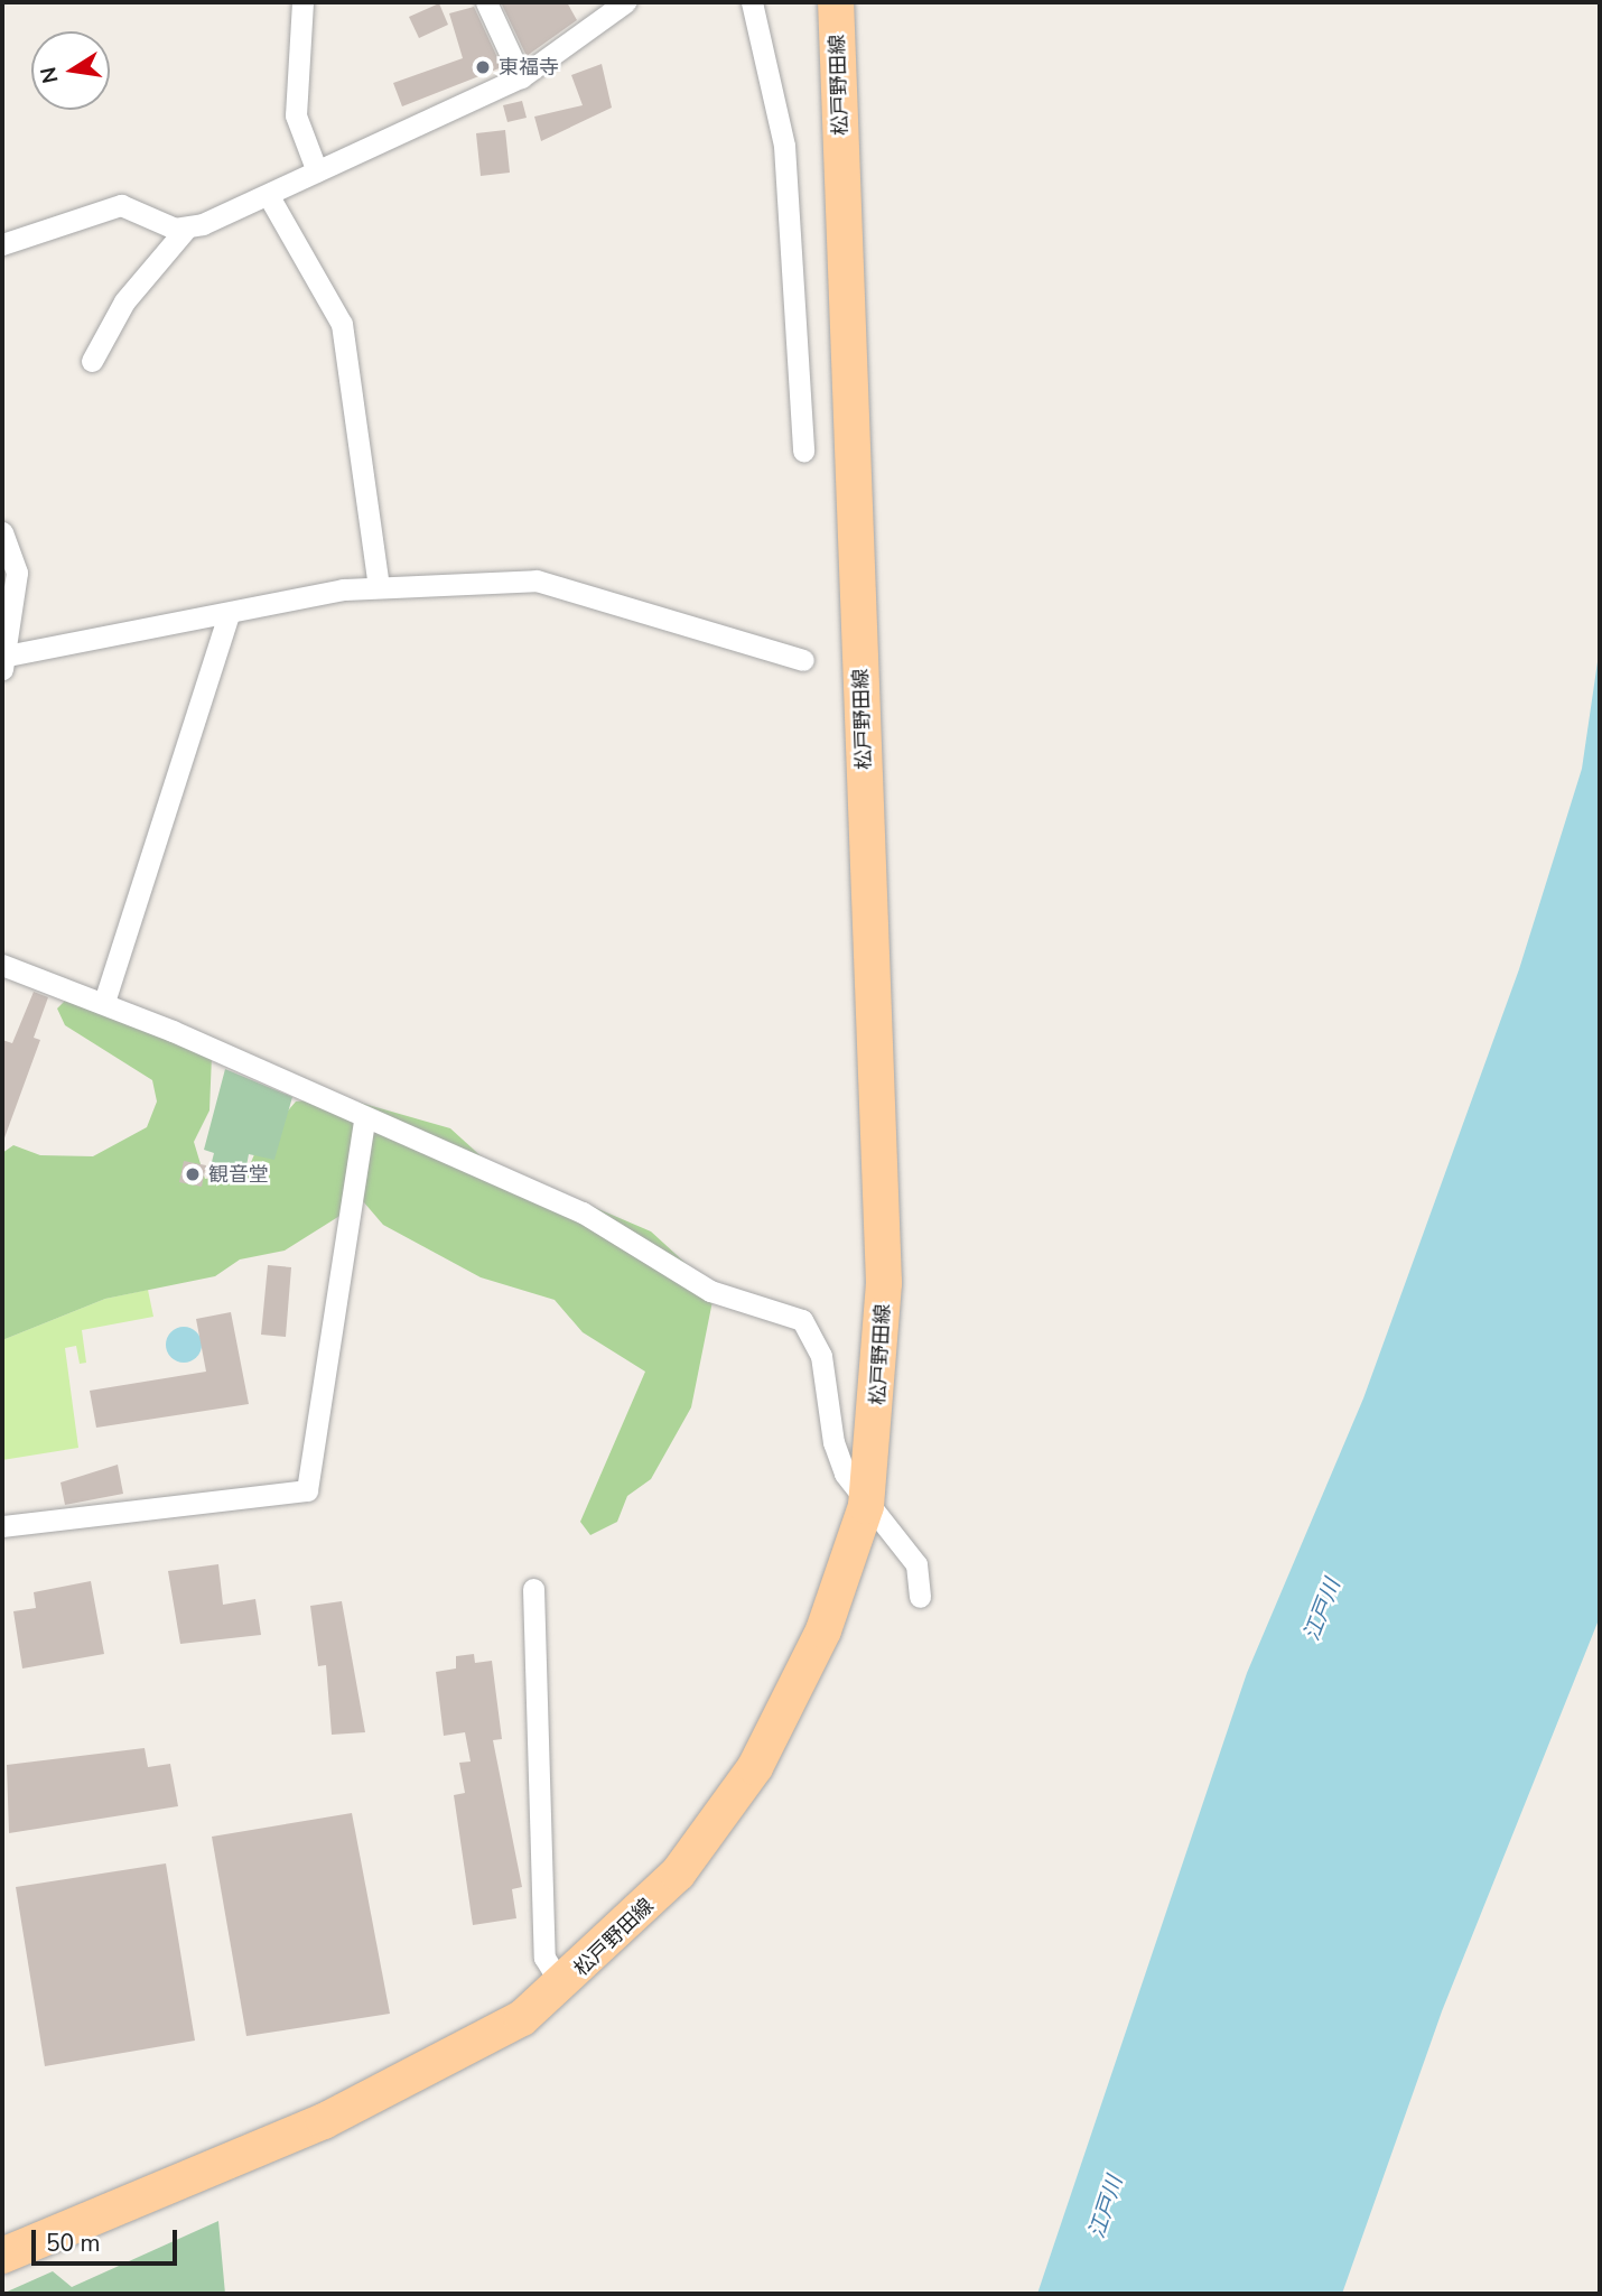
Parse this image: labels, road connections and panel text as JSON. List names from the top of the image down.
{
  "streets": {
    "main road": ["松戸野田線"]
  },
  "water": ["江戸川"],
  "places": ["東福寺", "観音堂"],
  "scale_bar": "50 m",
  "north": "left"
}
